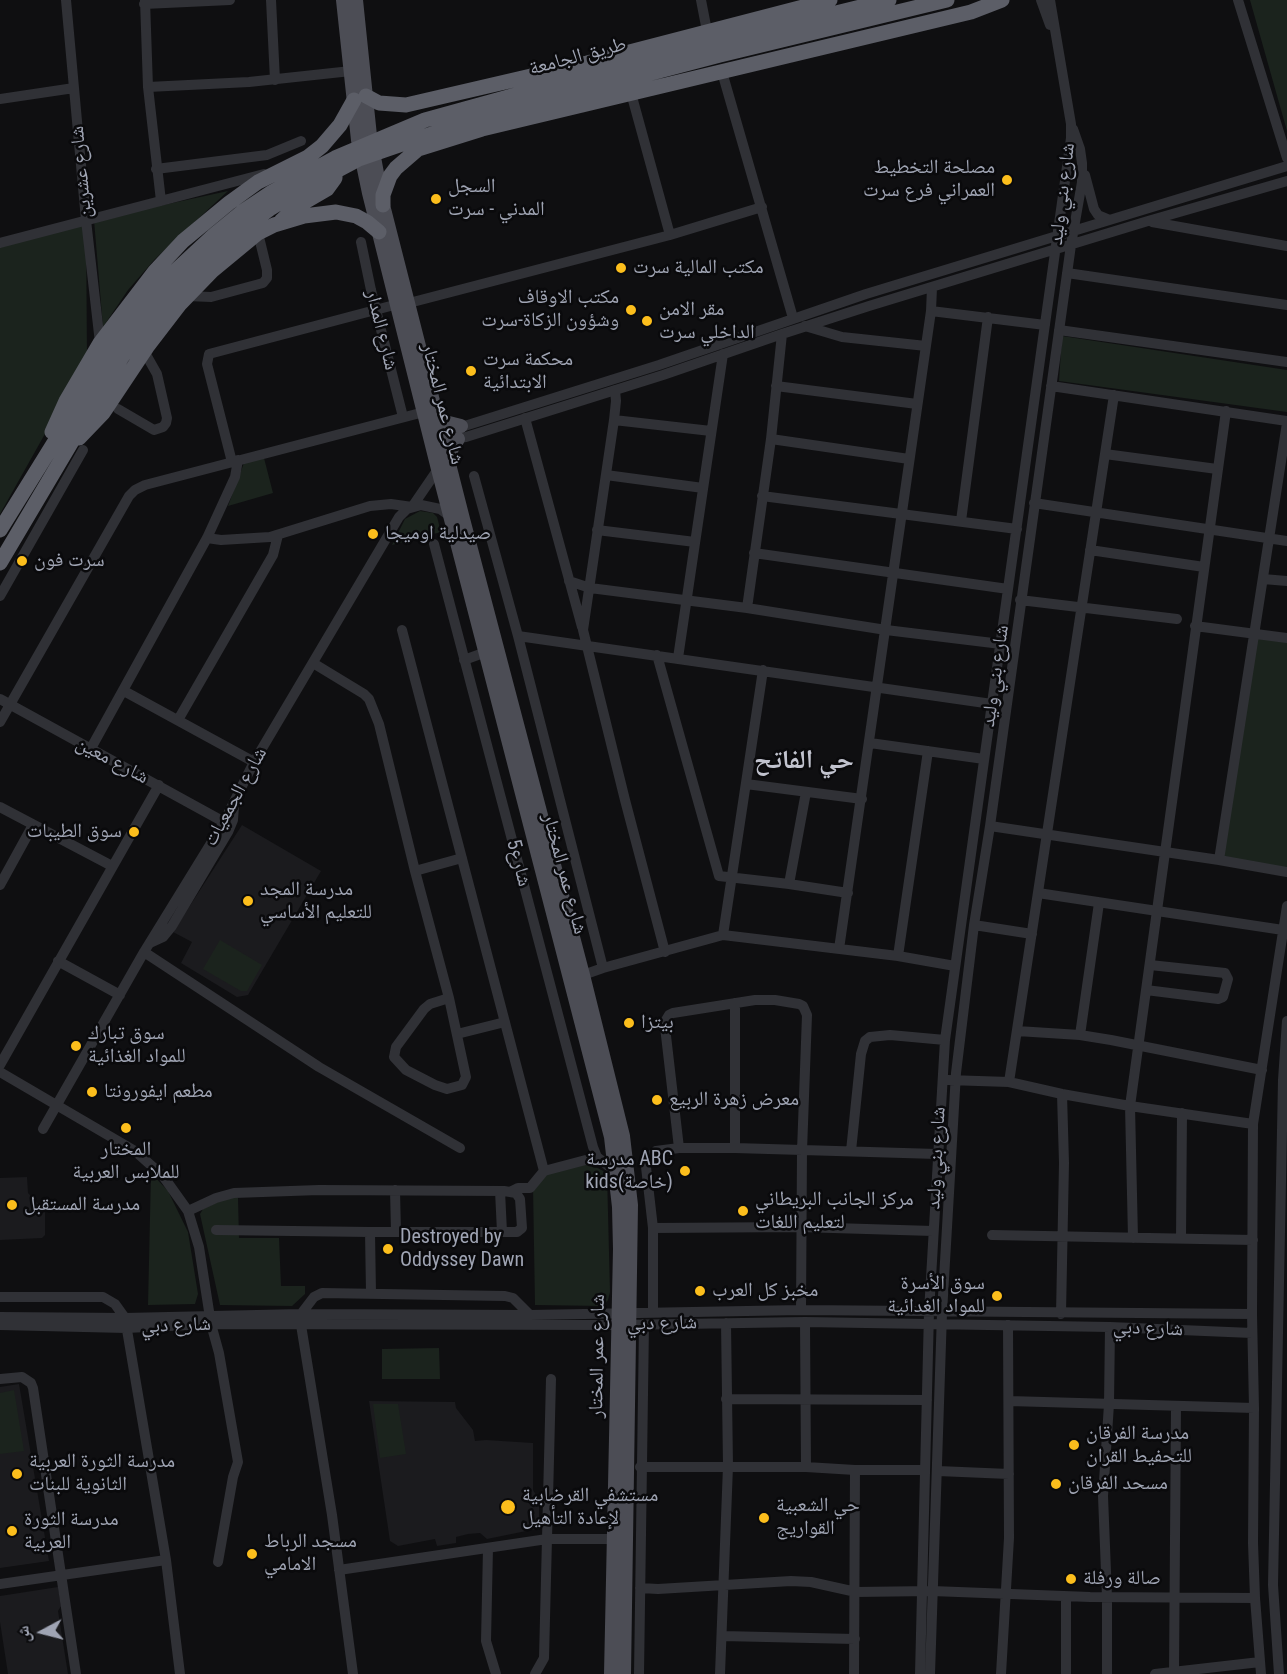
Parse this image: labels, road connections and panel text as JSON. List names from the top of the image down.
{
  "streets": {
    "highway": ["طريق الجامعة"],
    "main road": ["شارع عمر المختار"],
    "street": [
      "شارع عشرين",
      "شارع بني وليد",
      "شارع المدار",
      "شارع معين",
      "شارع الجمعيات",
      "شارع5",
      "شارع دبي"
    ]
  },
  "crossings": [
    ["شارع بني وليد", "شارع دبي"],
    ["شارع عمر المختار", "شارع الجمعيات"],
    ["شارع عمر المختار", "شارع دبي"],
    ["شارع معين", "شارع الجمعيات"]
  ],
  "districts": ["حي الفاتح"],
  "places": [
    "مصلحة التخطيط العمراني فرع سرت",
    "السجل المدني - سرت",
    "مكتب المالية سرت",
    "مكتب الاوقاف وشؤون الزكاة-سرت",
    "مقر الامن الداخلي سرت",
    "محكمة سرت الابتدائية",
    "صيدلية اوميجا",
    "سرت فون",
    "سوق الطيبات",
    "مدرسة المجد للتعليم الأساسي",
    "بيتزا",
    "سوق تبارك للمواد الغذائية",
    "مطعم ايفورونتا",
    "معرض زهرة الربيع",
    "المختار للملابس العربية",
    "مدرسة ABC kids(خاصة)",
    "مدرسة المستقبل",
    "مركز الجانب البريطاني لتعليم اللغات",
    "Destroyed by Oddyssey Dawn",
    "مخبز كل العرب",
    "سوق الأسرة للمواد الغدائية",
    "مدرسة الفرقان للتحفيط القران",
    "مدرسة الثورة العربية الثانوية للبنات",
    "مسحد الفرقان",
    "مستشفي القرضابية لإعادة التأهيل",
    "حي الشعبية القواريج",
    "مدرسة الثورة العربية",
    "مسجد الرباط الامامي",
    "صالة ورفلة"
  ],
  "north": "left"
}
